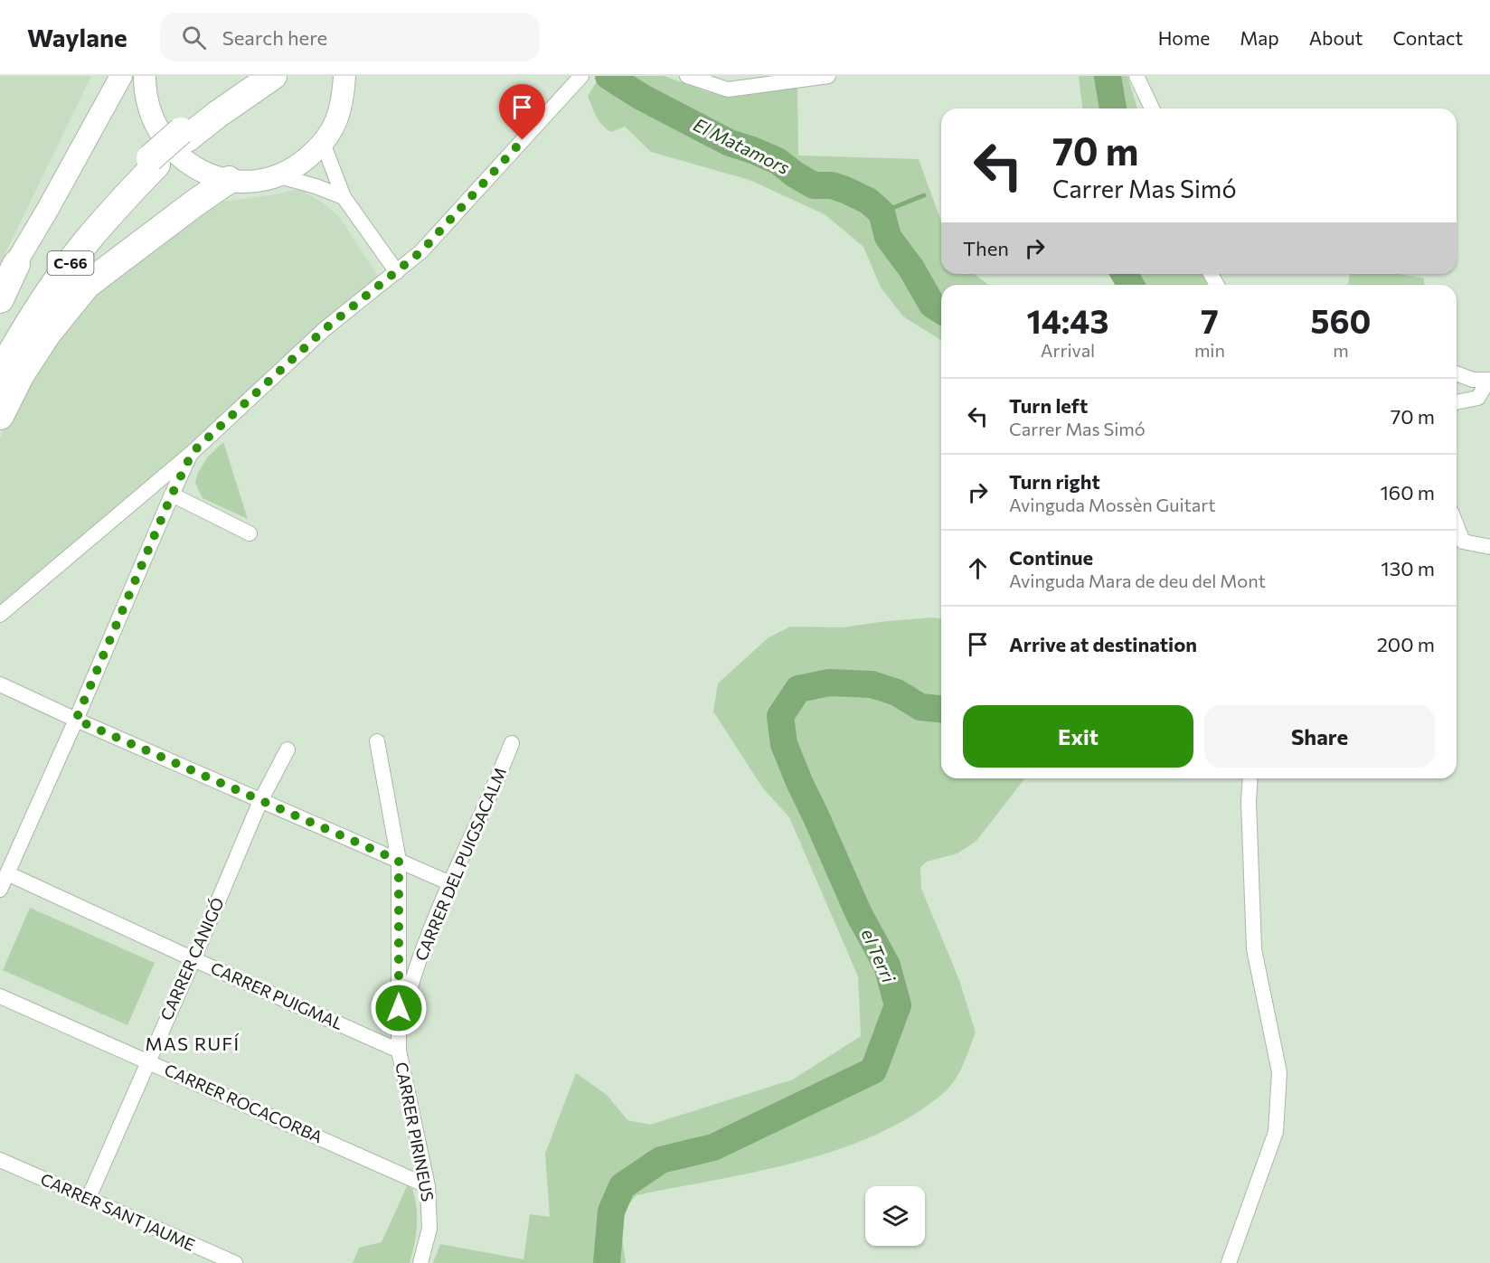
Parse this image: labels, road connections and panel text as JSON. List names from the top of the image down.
{
  "streets": {
    "highway": ["C-66"],
    "street": [
      "CARRER DEL PUIGSACALM",
      "CARRER CANIGÓ",
      "CARRER PUIGMAL",
      "CARRER ROCACORBA",
      "CARRER PIRINEUS",
      "CARRER SANT JAUME"
    ]
  },
  "crossings": [
    ["CARRER DEL PUIGSACALM", "CARRER PUIGMAL"],
    ["CARRER DEL PUIGSACALM", "CARRER PIRINEUS"],
    ["CARRER CANIGÓ", "CARRER PUIGMAL"],
    ["CARRER CANIGÓ", "CARRER ROCACORBA"],
    ["CARRER CANIGÓ", "CARRER SANT JAUME"],
    ["CARRER PUIGMAL", "CARRER PIRINEUS"],
    ["CARRER ROCACORBA", "CARRER PIRINEUS"]
  ],
  "districts": ["MAS RUFÍ"],
  "water": ["El Matamors", "el Terri"],
  "page": {
    "header": "Waylane",
    "search": "Search here",
    "nav": [
      "Home",
      "Map",
      "About",
      "Contact"
    ],
    "turn": ["70 m", "Carrer Mas Simó"],
    "then": "Then",
    "eta": [
      "14:43",
      "Arrival",
      "7",
      "min",
      "560",
      "m"
    ],
    "list": [
      {
        "name": "Turn left",
        "note": "Carrer Mas Simó",
        "value": "70 m"
      },
      {
        "name": "Turn right",
        "note": "Avinguda Mossèn Guitart",
        "value": "160 m"
      },
      {
        "name": "Continue",
        "note": "Avinguda Mara de deu del Mont",
        "value": "130 m"
      },
      {
        "name": "Arrive at destination",
        "value": "200 m"
      }
    ],
    "buttons": ["Exit", "Share"]
  }
}
